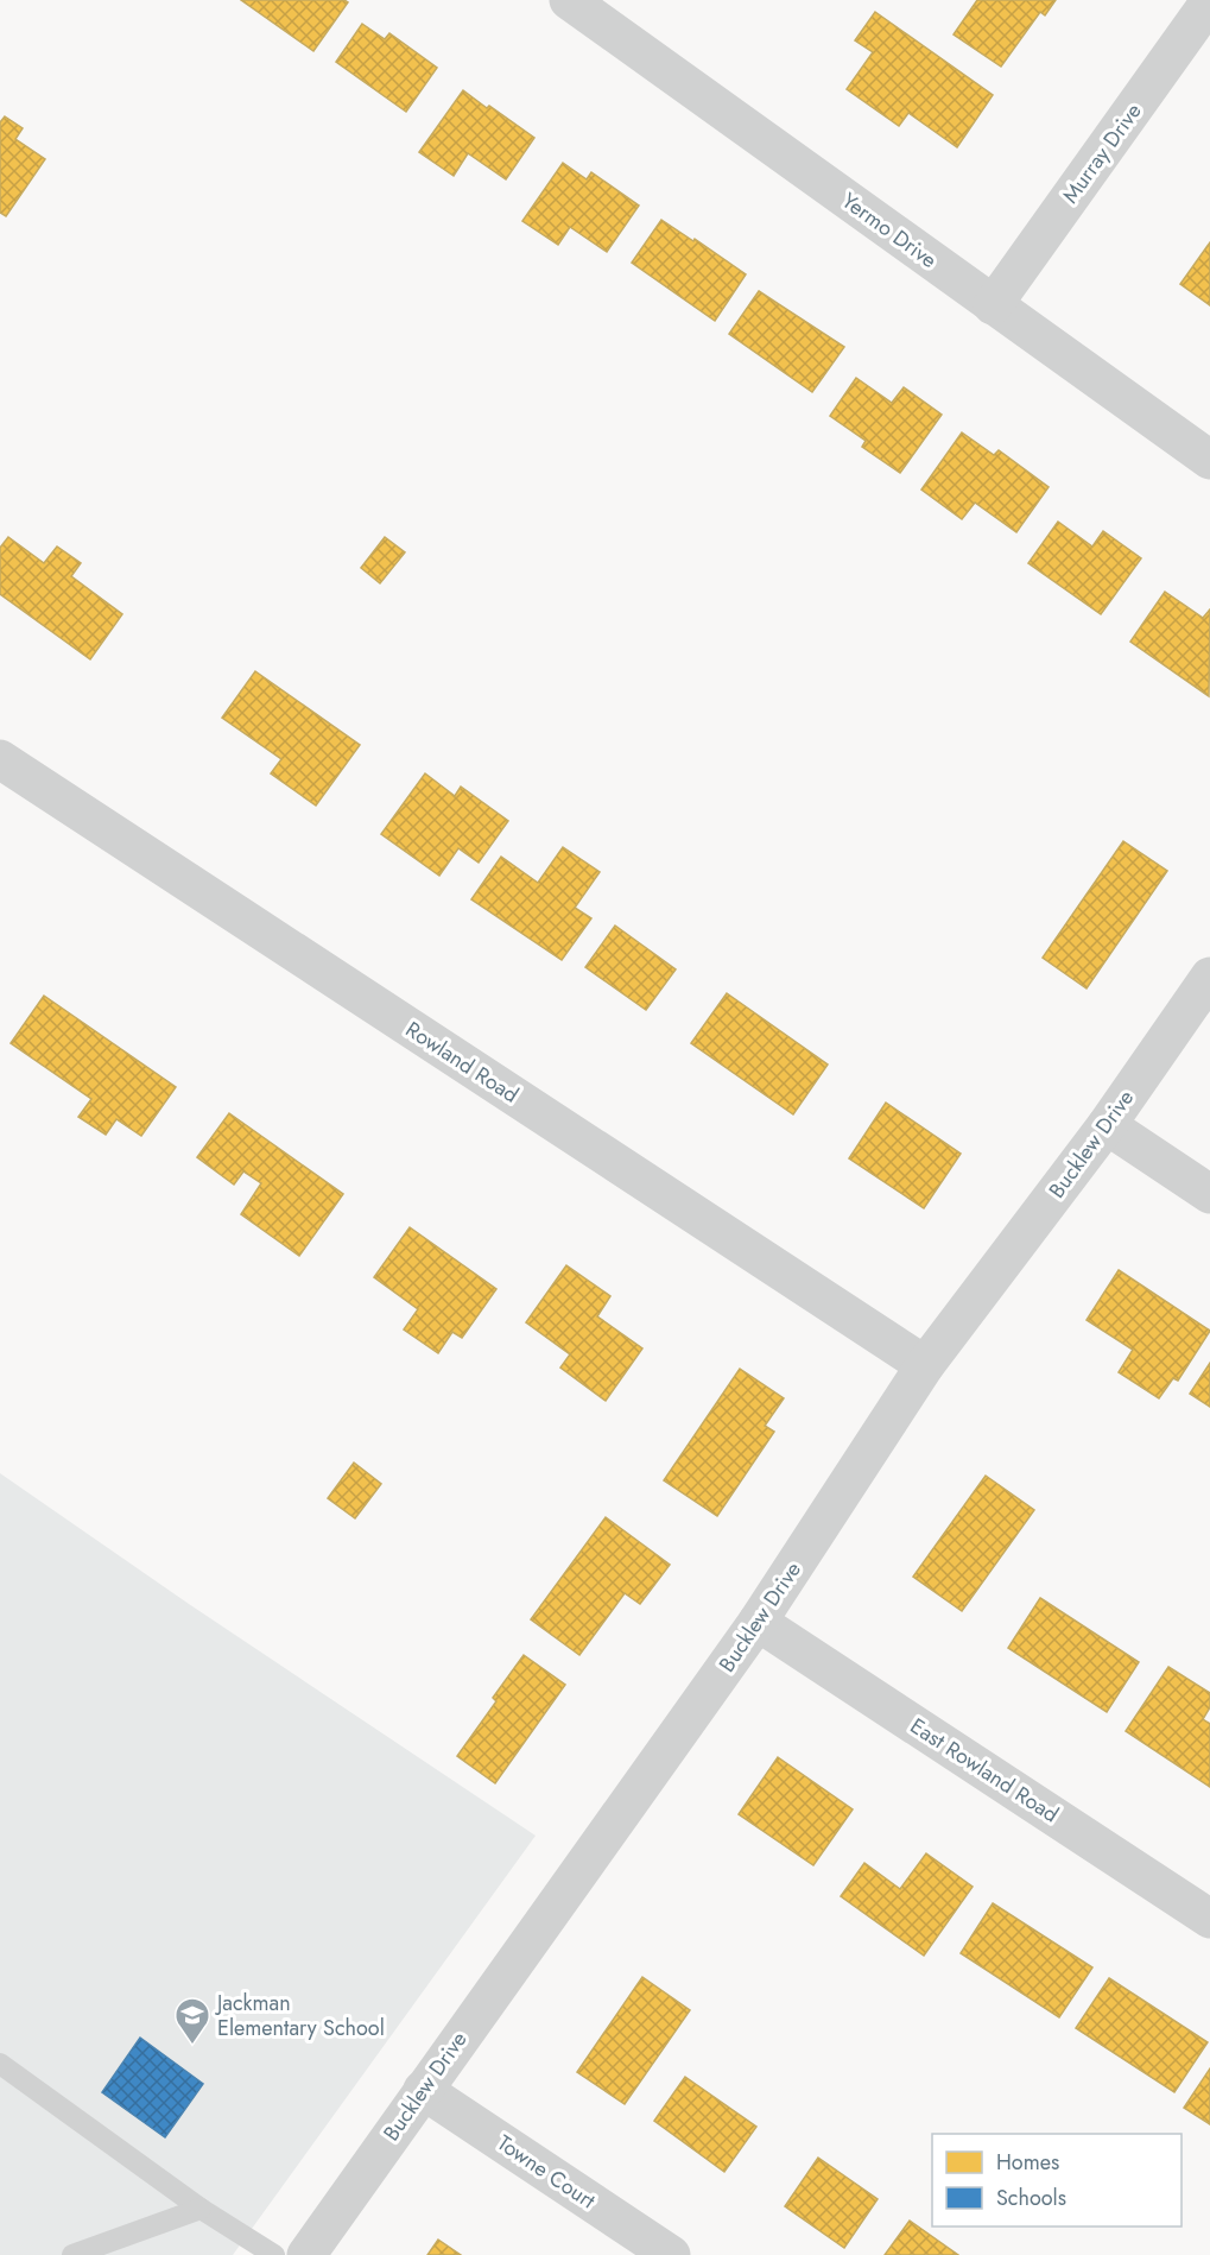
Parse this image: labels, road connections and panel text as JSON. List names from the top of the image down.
{
  "streets": {
    "street": [
      "Murray Drive",
      "Yermo Drive",
      "Rowland Road",
      "Bucklew Drive",
      "East Rowland Road",
      "Towne Court"
    ]
  },
  "crossings": [
    ["Murray Drive", "Yermo Drive"],
    ["Rowland Road", "Bucklew Drive"],
    ["Bucklew Drive", "East Rowland Road"],
    ["Bucklew Drive", "Towne Court"]
  ],
  "places": {
    "school or university": ["Jackman Elementary School"]
  },
  "legend": ["Homes", "Schools"]
}
